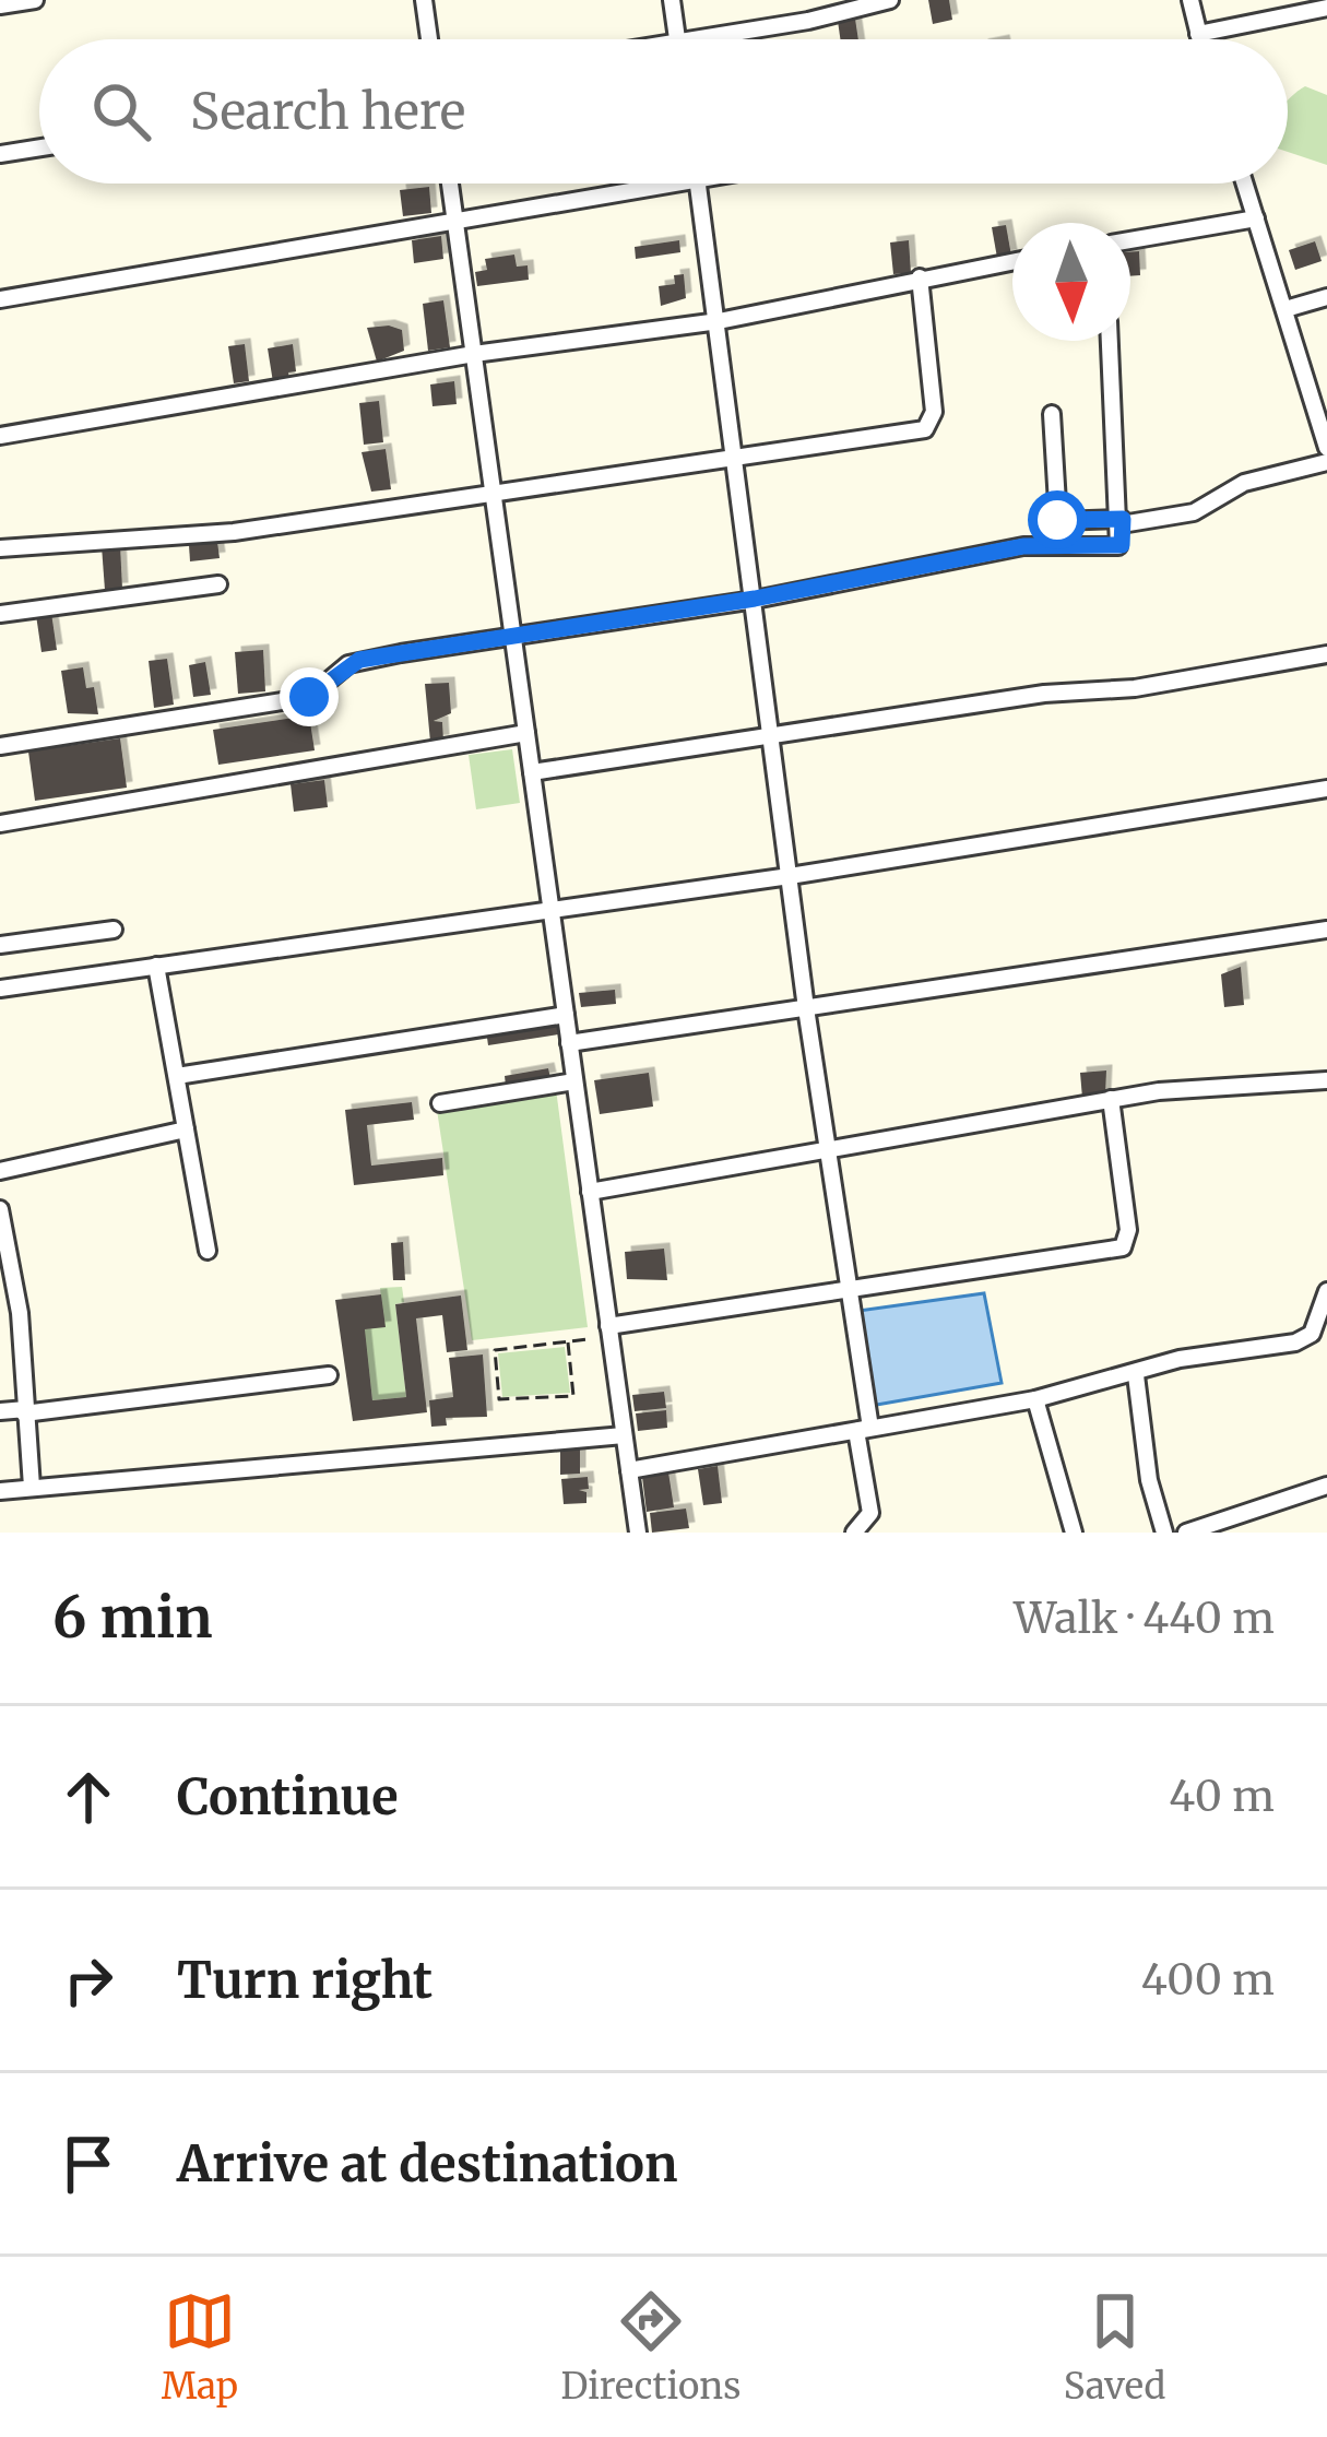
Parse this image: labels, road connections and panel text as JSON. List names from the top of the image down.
{
  "north": "bottom",
  "page": {
    "search": "Search here",
    "heading": ["6 min", "Walk · 440 m"],
    "list": [
      ["Continue", "40 m"],
      ["Turn right", "400 m"],
      "Arrive at destination"
    ],
    "nav": ["Map", "Directions", "Saved"]
  }
}
